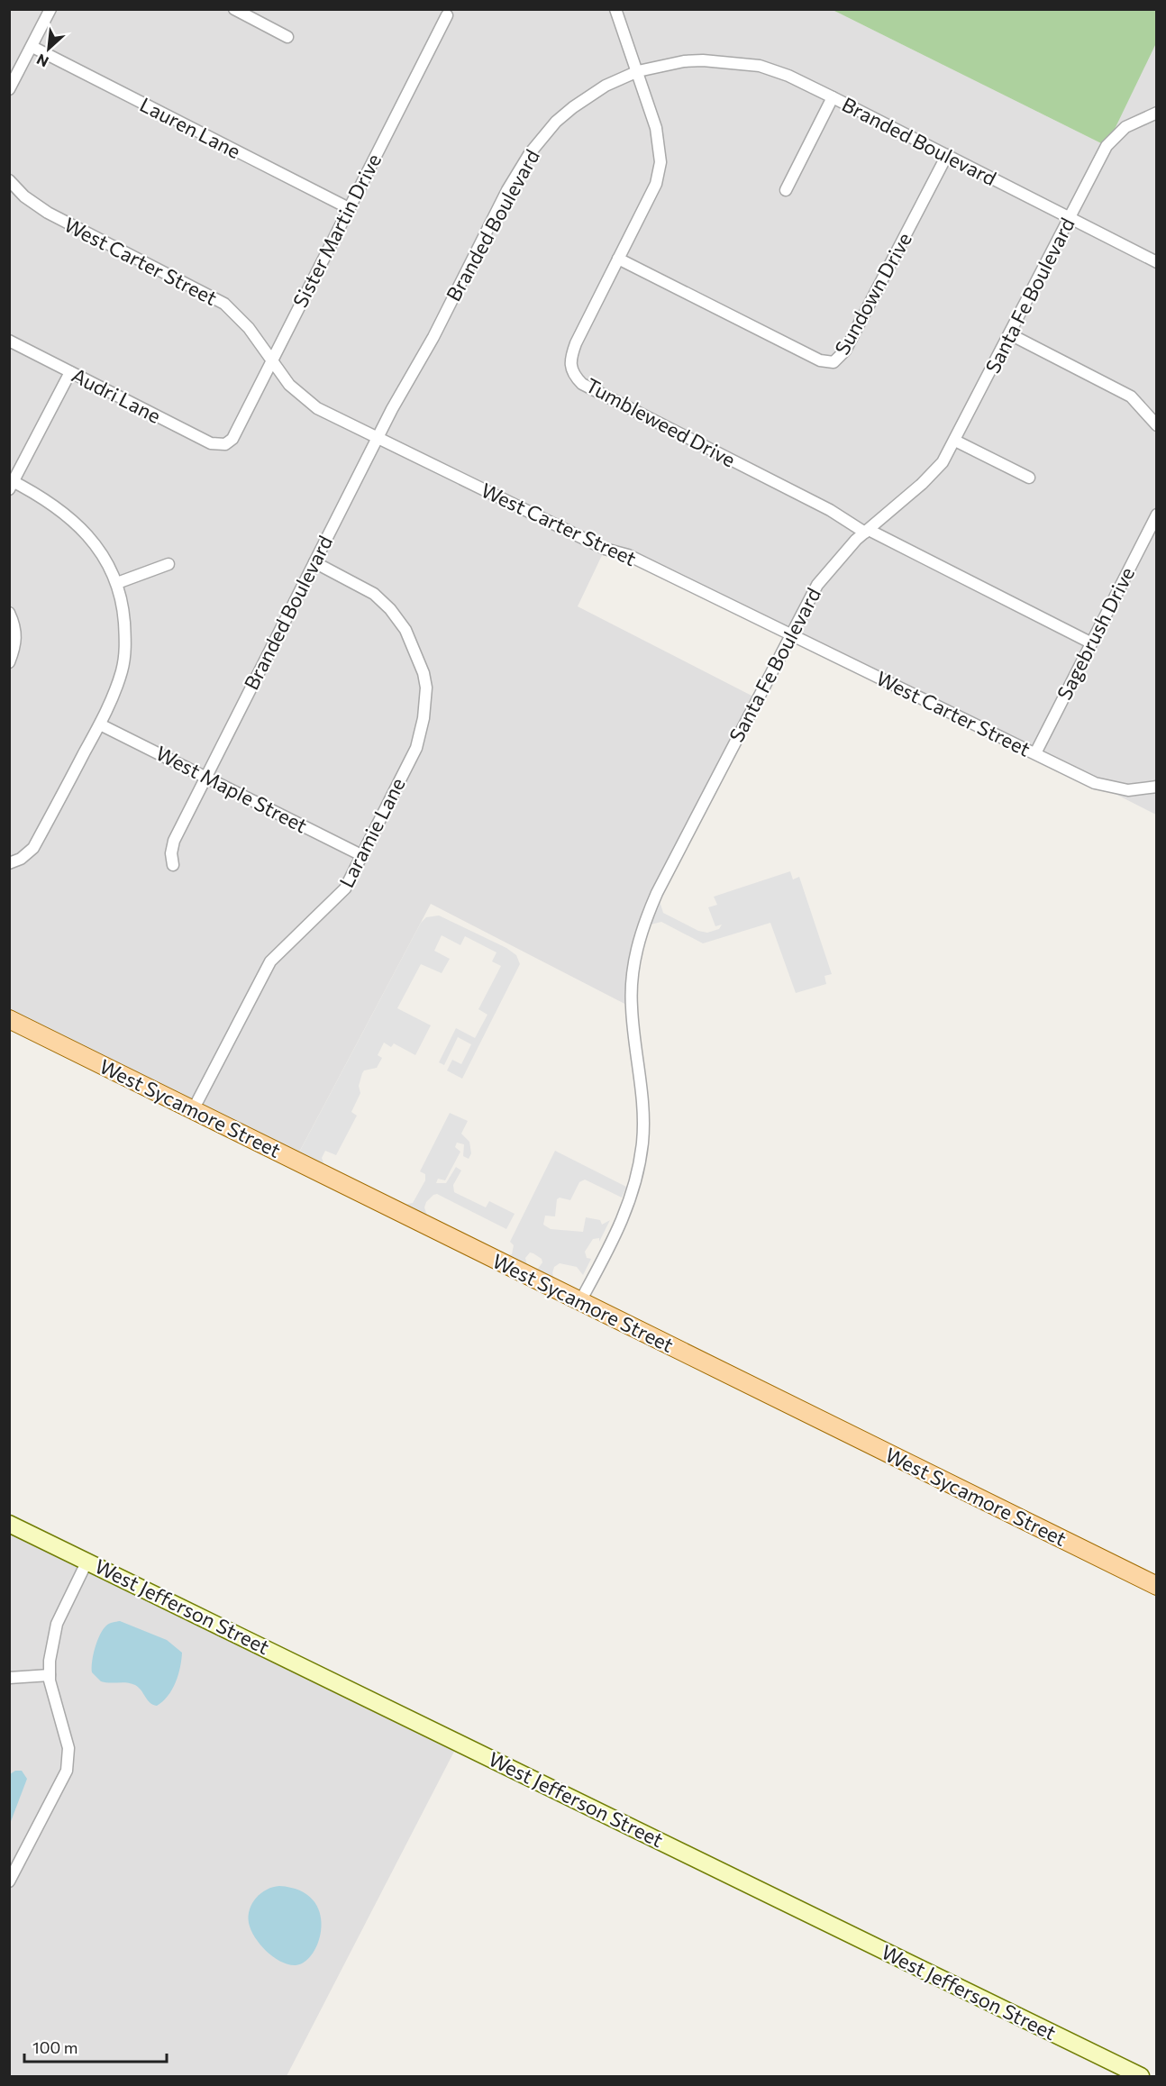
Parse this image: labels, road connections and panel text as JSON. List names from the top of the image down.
{
  "streets": {
    "main road": ["West Sycamore Street"],
    "street": [
      "Lauren Lane",
      "Branded Boulevard",
      "Sister Martin Drive",
      "West Carter Street",
      "Sundown Drive",
      "Santa Fe Boulevard",
      "Audri Lane",
      "Tumbleweed Drive",
      "Sagebrush Drive",
      "West Maple Street",
      "Laramie Lane",
      "West Jefferson Street"
    ]
  },
  "crossings": [
    ["Lauren Lane", "Sister Martin Drive"],
    ["Branded Boulevard", "West Carter Street"],
    ["Branded Boulevard", "Sundown Drive"],
    ["Branded Boulevard", "Santa Fe Boulevard"],
    ["Branded Boulevard", "Tumbleweed Drive"],
    ["Branded Boulevard", "West Maple Street"],
    ["Branded Boulevard", "Laramie Lane"],
    ["Sister Martin Drive", "West Carter Street"],
    ["Sister Martin Drive", "Audri Lane"],
    ["West Carter Street", "Santa Fe Boulevard"],
    ["West Carter Street", "Sagebrush Drive"],
    ["Sundown Drive", "Tumbleweed Drive"],
    ["Santa Fe Boulevard", "Tumbleweed Drive"],
    ["Santa Fe Boulevard", "West Sycamore Street"],
    ["Tumbleweed Drive", "Sagebrush Drive"],
    ["West Maple Street", "Laramie Lane"],
    ["Laramie Lane", "West Sycamore Street"]
  ],
  "scale_bar": "100 m",
  "north": "bottom left"
}
